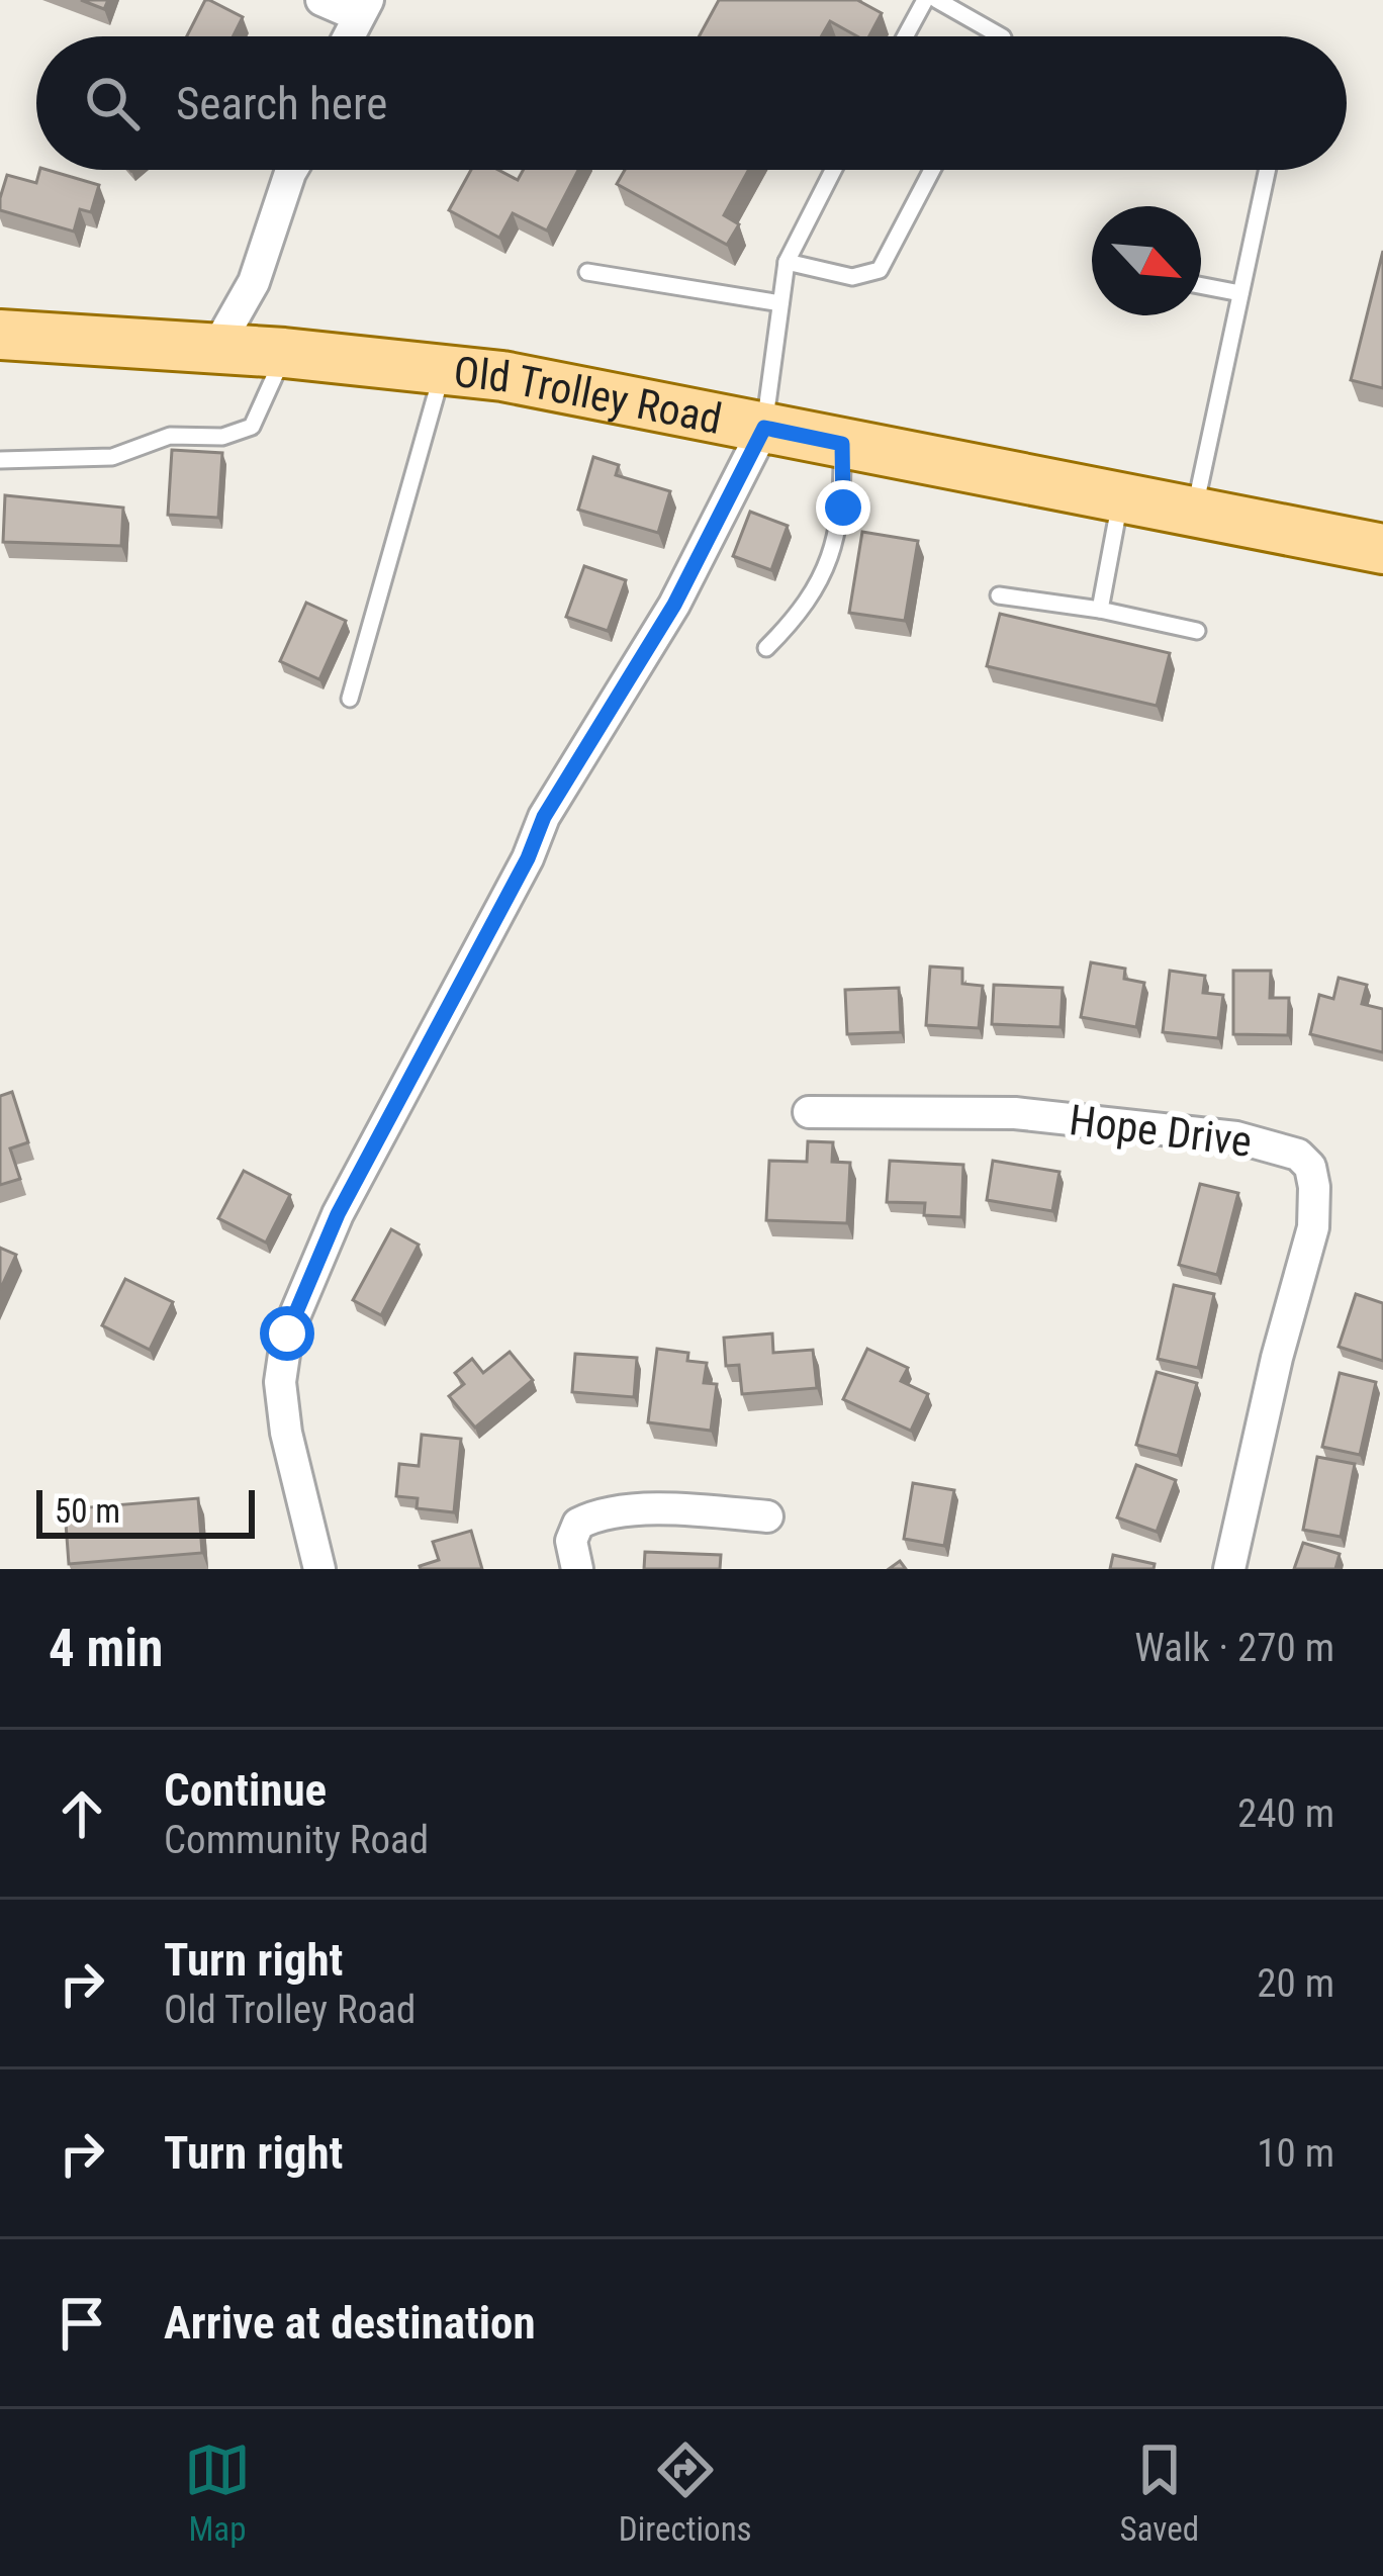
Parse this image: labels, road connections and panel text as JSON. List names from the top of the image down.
{
  "streets": {
    "main road": ["Old Trolley Road"],
    "street": ["Hope Drive"]
  },
  "scale_bar": "50 m",
  "north": "bottom right",
  "page": {
    "search": "Search here",
    "scale": "50 m",
    "heading": ["4 min", "Walk · 270 m"],
    "list": [
      ["Continue", "Community Road", "240 m"],
      ["Turn right", "Old Trolley Road", "20 m"],
      ["Turn right", "10 m"],
      "Arrive at destination"
    ],
    "nav": ["Map", "Directions", "Saved"]
  }
}
